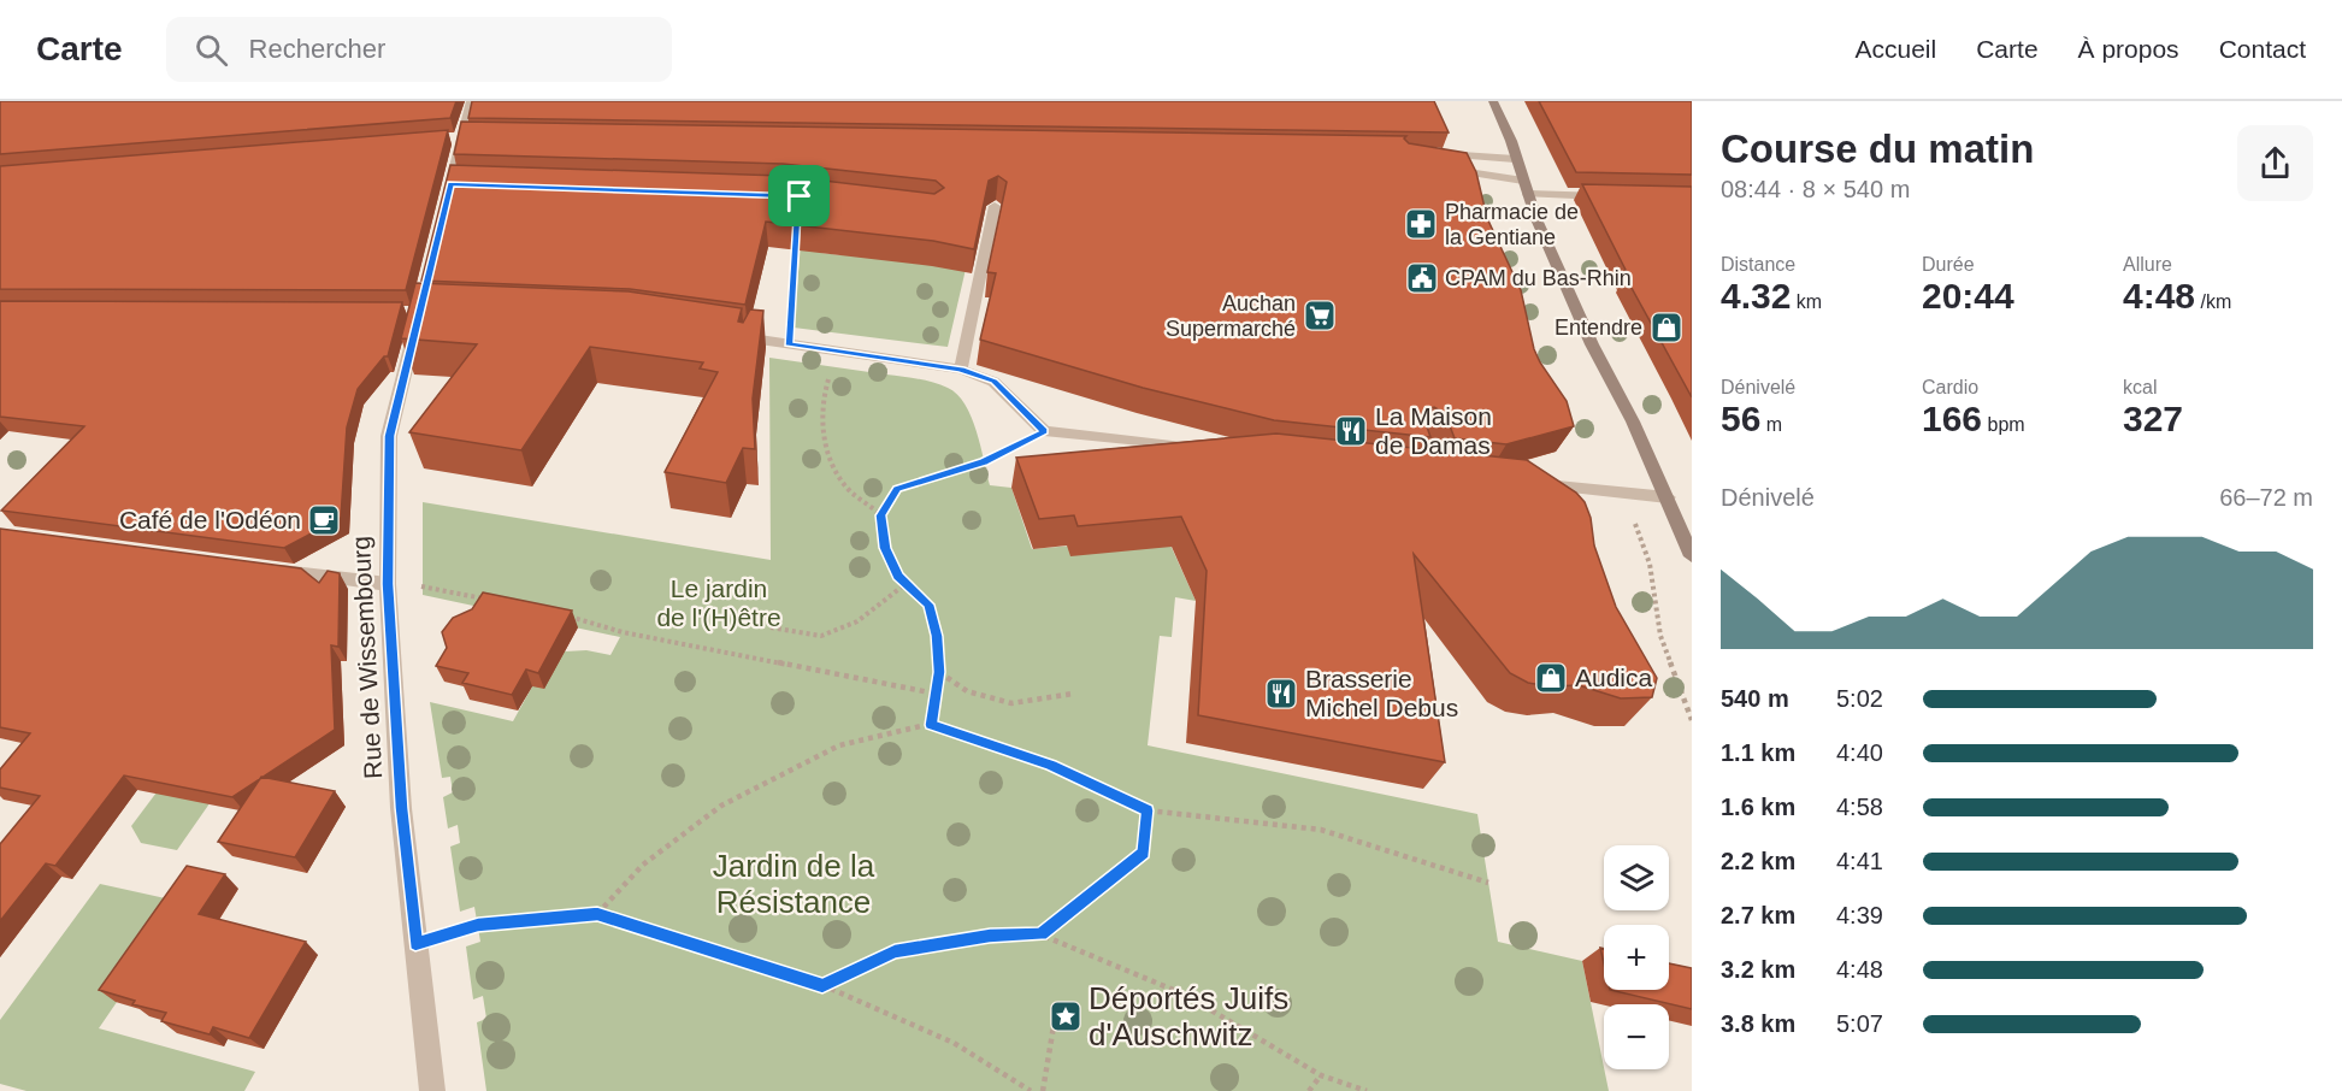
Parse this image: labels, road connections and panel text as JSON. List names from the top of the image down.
{
  "streets": {
    "street": ["Rue de Wissembourg"]
  },
  "parks": ["Le jardin de l'(H)être", "Jardin de la Résistance"],
  "places": {
    "pharmacy": ["Pharmacie de la Gentiane"],
    "public building": ["CPAM du Bas-Rhin"],
    "supermarket": ["Auchan Supermarché"],
    "shop": ["Entendre", "Audica"],
    "restaurant": ["La Maison de Damas", "Brasserie Michel Debus"],
    "cafe": ["Café de l'Odéon"],
    "place": ["Déportés Juifs d'Auschwitz"]
  },
  "page": {
    "header": "Carte",
    "search": "Rechercher",
    "nav": [
      "Accueil",
      "Carte",
      "À propos",
      "Contact"
    ],
    "heading": ["Course du matin", "08:44 · 8 × 540 m"],
    "stats": [
      ["Distance", "4.32 km"],
      ["Durée", "20:44"],
      ["Allure", "4:48 /km"],
      ["Dénivelé", "56 m"],
      ["Cardio", "166 bpm"],
      ["kcal", "327"]
    ],
    "chart": ["Dénivelé", "66–72 m"],
    "list": [
      {
        "name": "540 m",
        "note": "5:02"
      },
      {
        "name": "1.1 km",
        "note": "4:40"
      },
      {
        "name": "1.6 km",
        "note": "4:58"
      },
      {
        "name": "2.2 km",
        "note": "4:41"
      },
      {
        "name": "2.7 km",
        "note": "4:39"
      },
      {
        "name": "3.2 km",
        "note": "4:48"
      },
      {
        "name": "3.8 km",
        "note": "5:07"
      }
    ],
    "map_buttons": ["+", "−"]
  }
}
